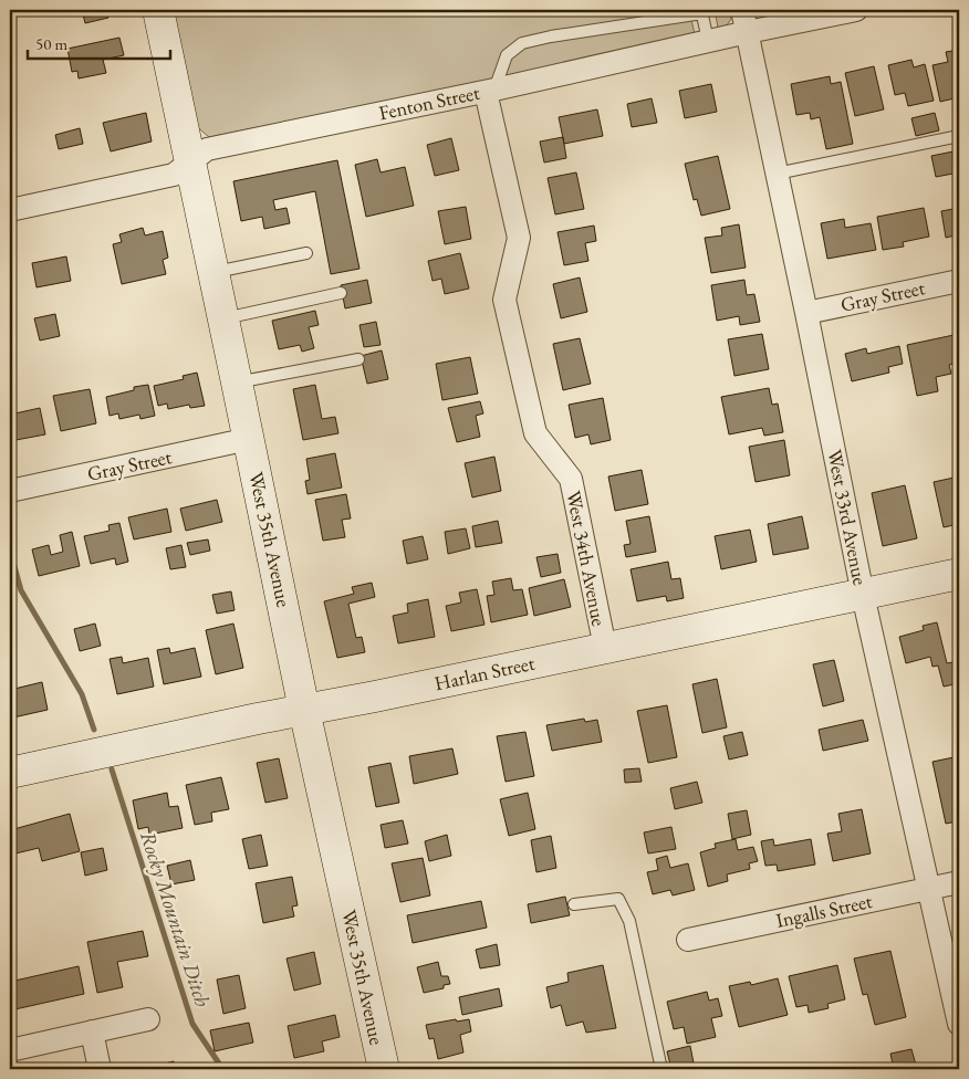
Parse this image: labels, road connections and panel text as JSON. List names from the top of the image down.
{
  "streets": {
    "street": [
      "Fenton Street",
      "Gray Street",
      "West 33rd Avenue",
      "West 35th Avenue",
      "West 34th Avenue",
      "Harlan Street",
      "Ingalls Street"
    ]
  },
  "crossings": [
    ["Fenton Street", "West 33rd Avenue"],
    ["Fenton Street", "West 35th Avenue"],
    ["Fenton Street", "West 34th Avenue"],
    ["Gray Street", "West 33rd Avenue"],
    ["Gray Street", "West 35th Avenue"],
    ["West 33rd Avenue", "Harlan Street"],
    ["West 33rd Avenue", "Ingalls Street"],
    ["West 35th Avenue", "Harlan Street"],
    ["West 34th Avenue", "Harlan Street"]
  ],
  "water": ["Rocky Mountain Ditch"],
  "scale_bar": "50 m"
}
